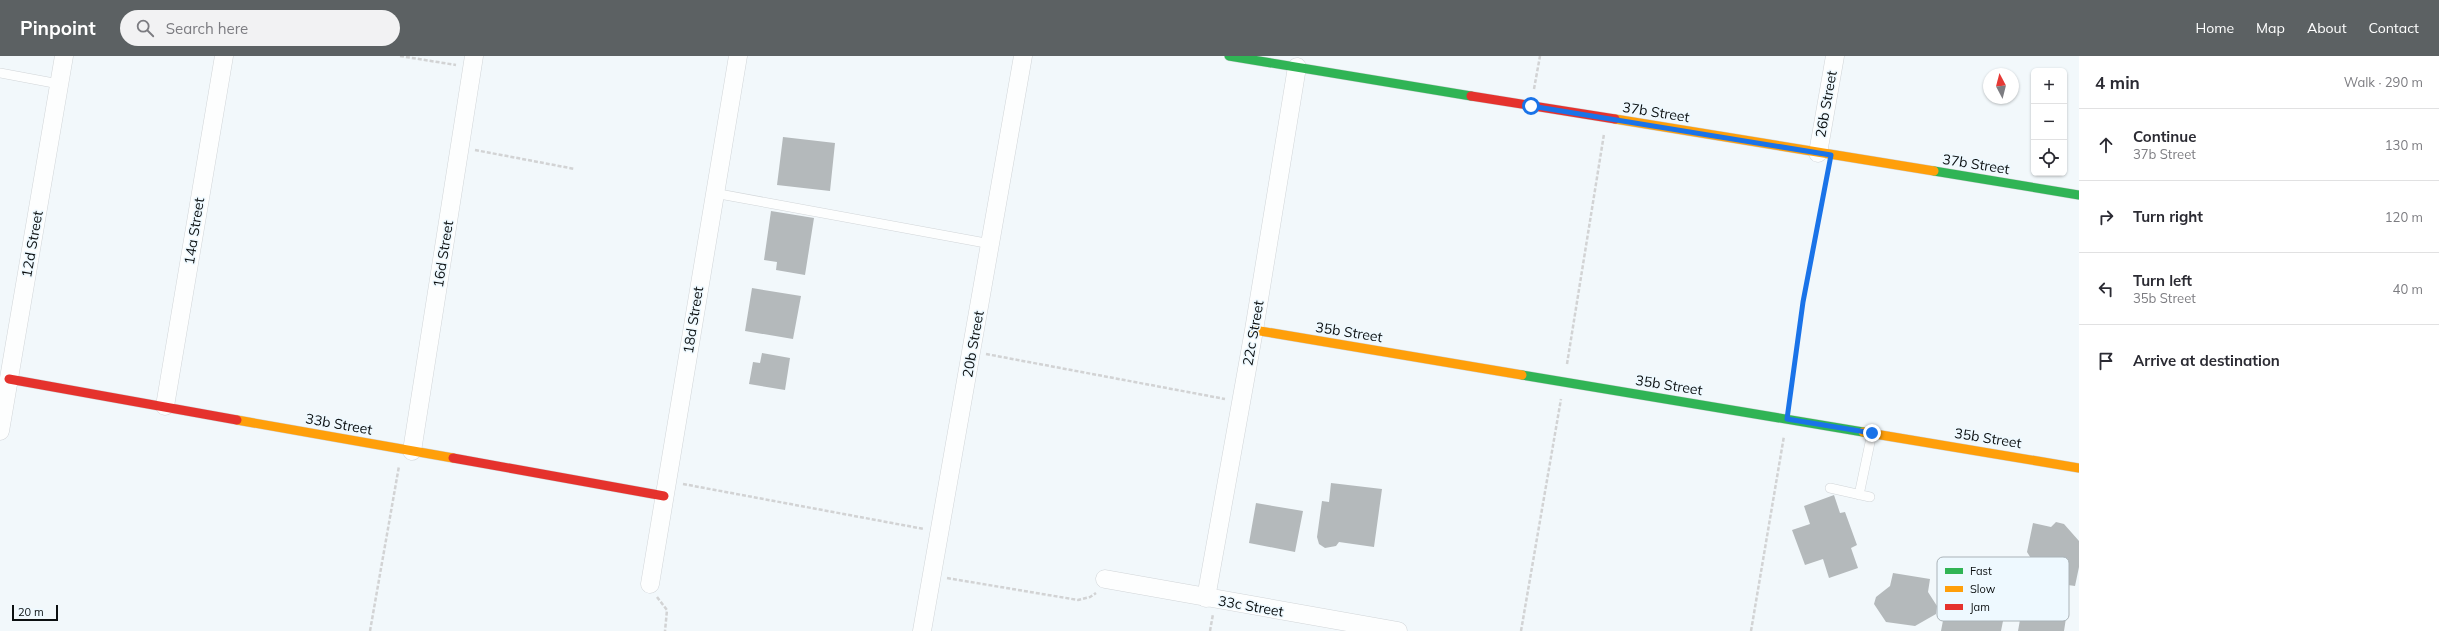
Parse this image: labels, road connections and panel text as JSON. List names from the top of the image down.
{
  "streets": {
    "street": [
      "26b Street",
      "37b Street",
      "14a Street",
      "12d Street",
      "16d Street",
      "18d Street",
      "35b Street",
      "22c Street",
      "20b Street",
      "33b Street",
      "33c Street"
    ]
  },
  "crossings": [
    ["26b Street", "37b Street"],
    ["37b Street", "22c Street"],
    ["14a Street", "33b Street"],
    ["12d Street", "33b Street"],
    ["16d Street", "33b Street"],
    ["18d Street", "33b Street"],
    ["35b Street", "22c Street"],
    ["22c Street", "33c Street"]
  ],
  "legend": ["Fast", "Slow", "Jam"],
  "scale_bar": "20 m",
  "north": "top",
  "page": {
    "header": "Pinpoint",
    "search": "Search here",
    "nav": [
      "Home",
      "Map",
      "About",
      "Contact"
    ],
    "heading": ["4 min", "Walk · 290 m"],
    "map_buttons": ["+", "−"],
    "list": [
      ["Continue", "37b Street", "130 m"],
      ["Turn right", "120 m"],
      ["Turn left", "35b Street", "40 m"],
      "Arrive at destination"
    ],
    "scale": "20 m"
  }
}
